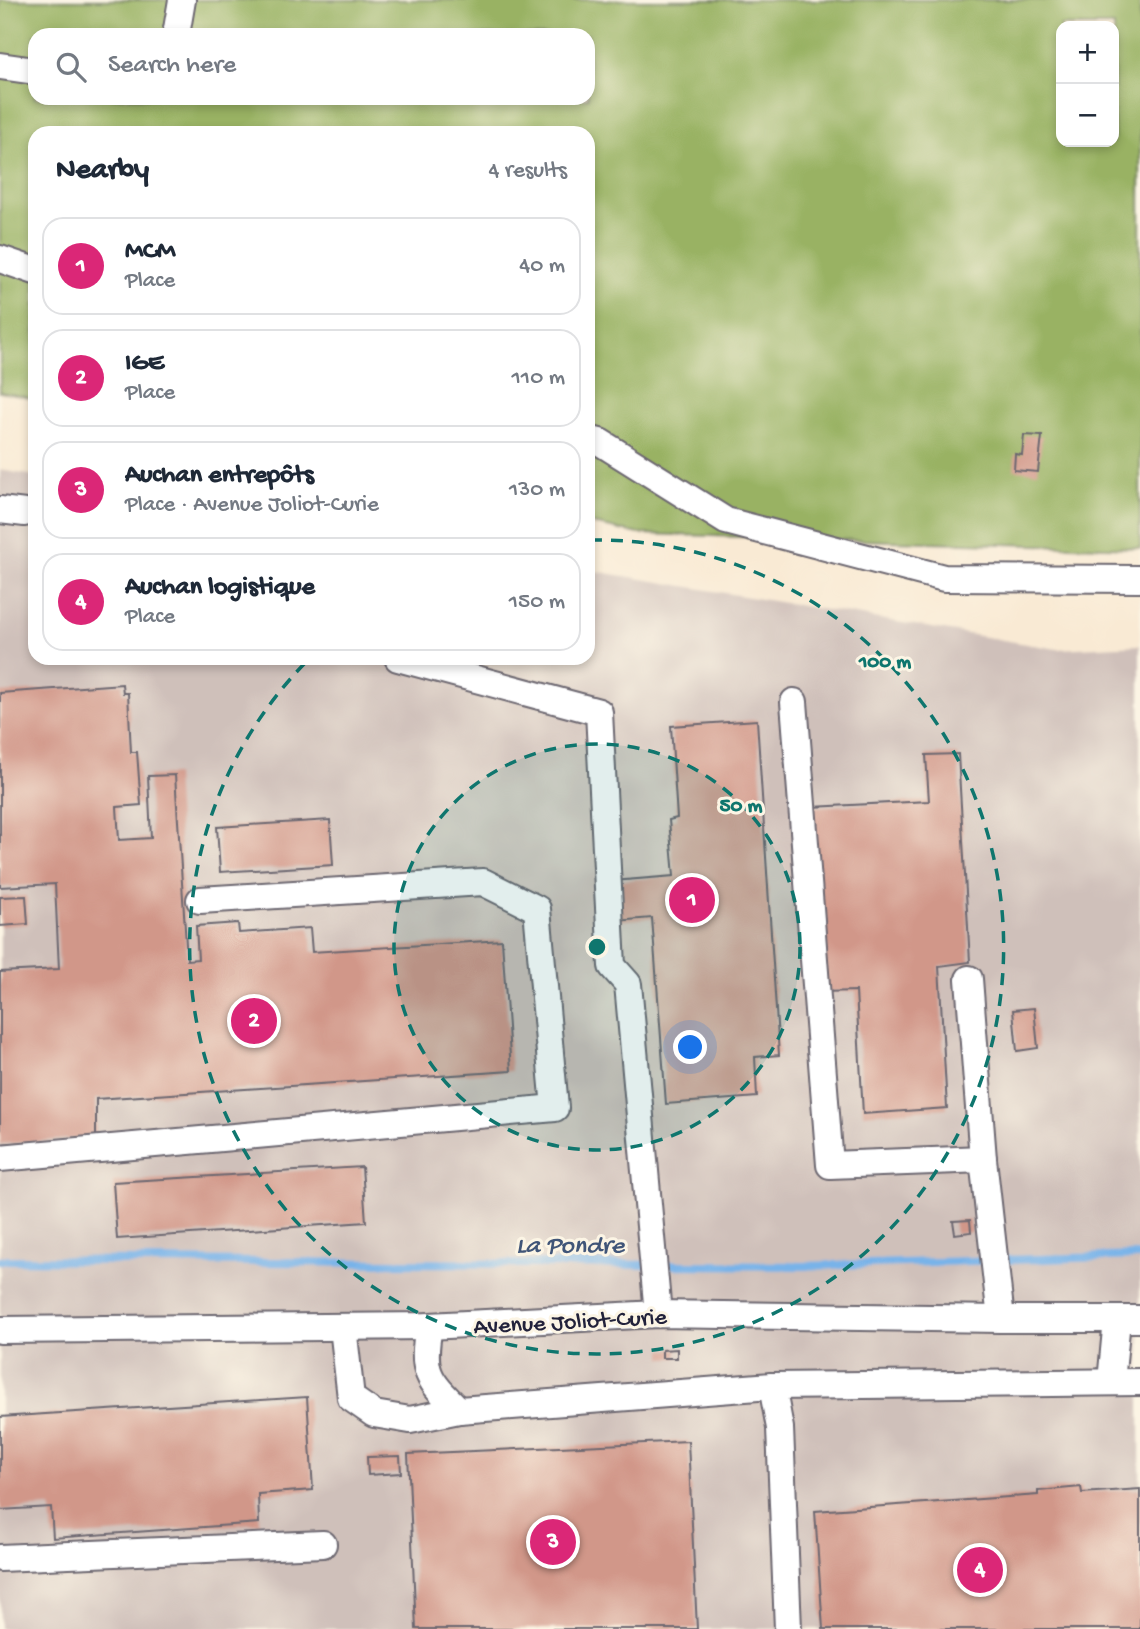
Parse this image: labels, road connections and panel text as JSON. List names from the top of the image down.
{
  "streets": {
    "street": ["Avenue Joliot-Curie"]
  },
  "water": ["La Pondre"],
  "page": {
    "map_buttons": ["+", "−"],
    "search": "Search here",
    "heading": ["Nearby", "4 results"],
    "list": [
      {
        "mark": "1",
        "name": "MCM",
        "note": "Place",
        "value": "40 m"
      },
      {
        "mark": "2",
        "name": "IGE",
        "note": "Place",
        "value": "110 m"
      },
      {
        "mark": "3",
        "name": "Auchan entrepôts",
        "note": "Place · Avenue Joliot-Curie",
        "value": "130 m"
      },
      {
        "mark": "4",
        "name": "Auchan logistique",
        "note": "Place",
        "value": "150 m"
      }
    ],
    "pins": [
      "1",
      "2",
      "3",
      "4"
    ]
  },
  "rings": ["100 m", "50 m"]
}
